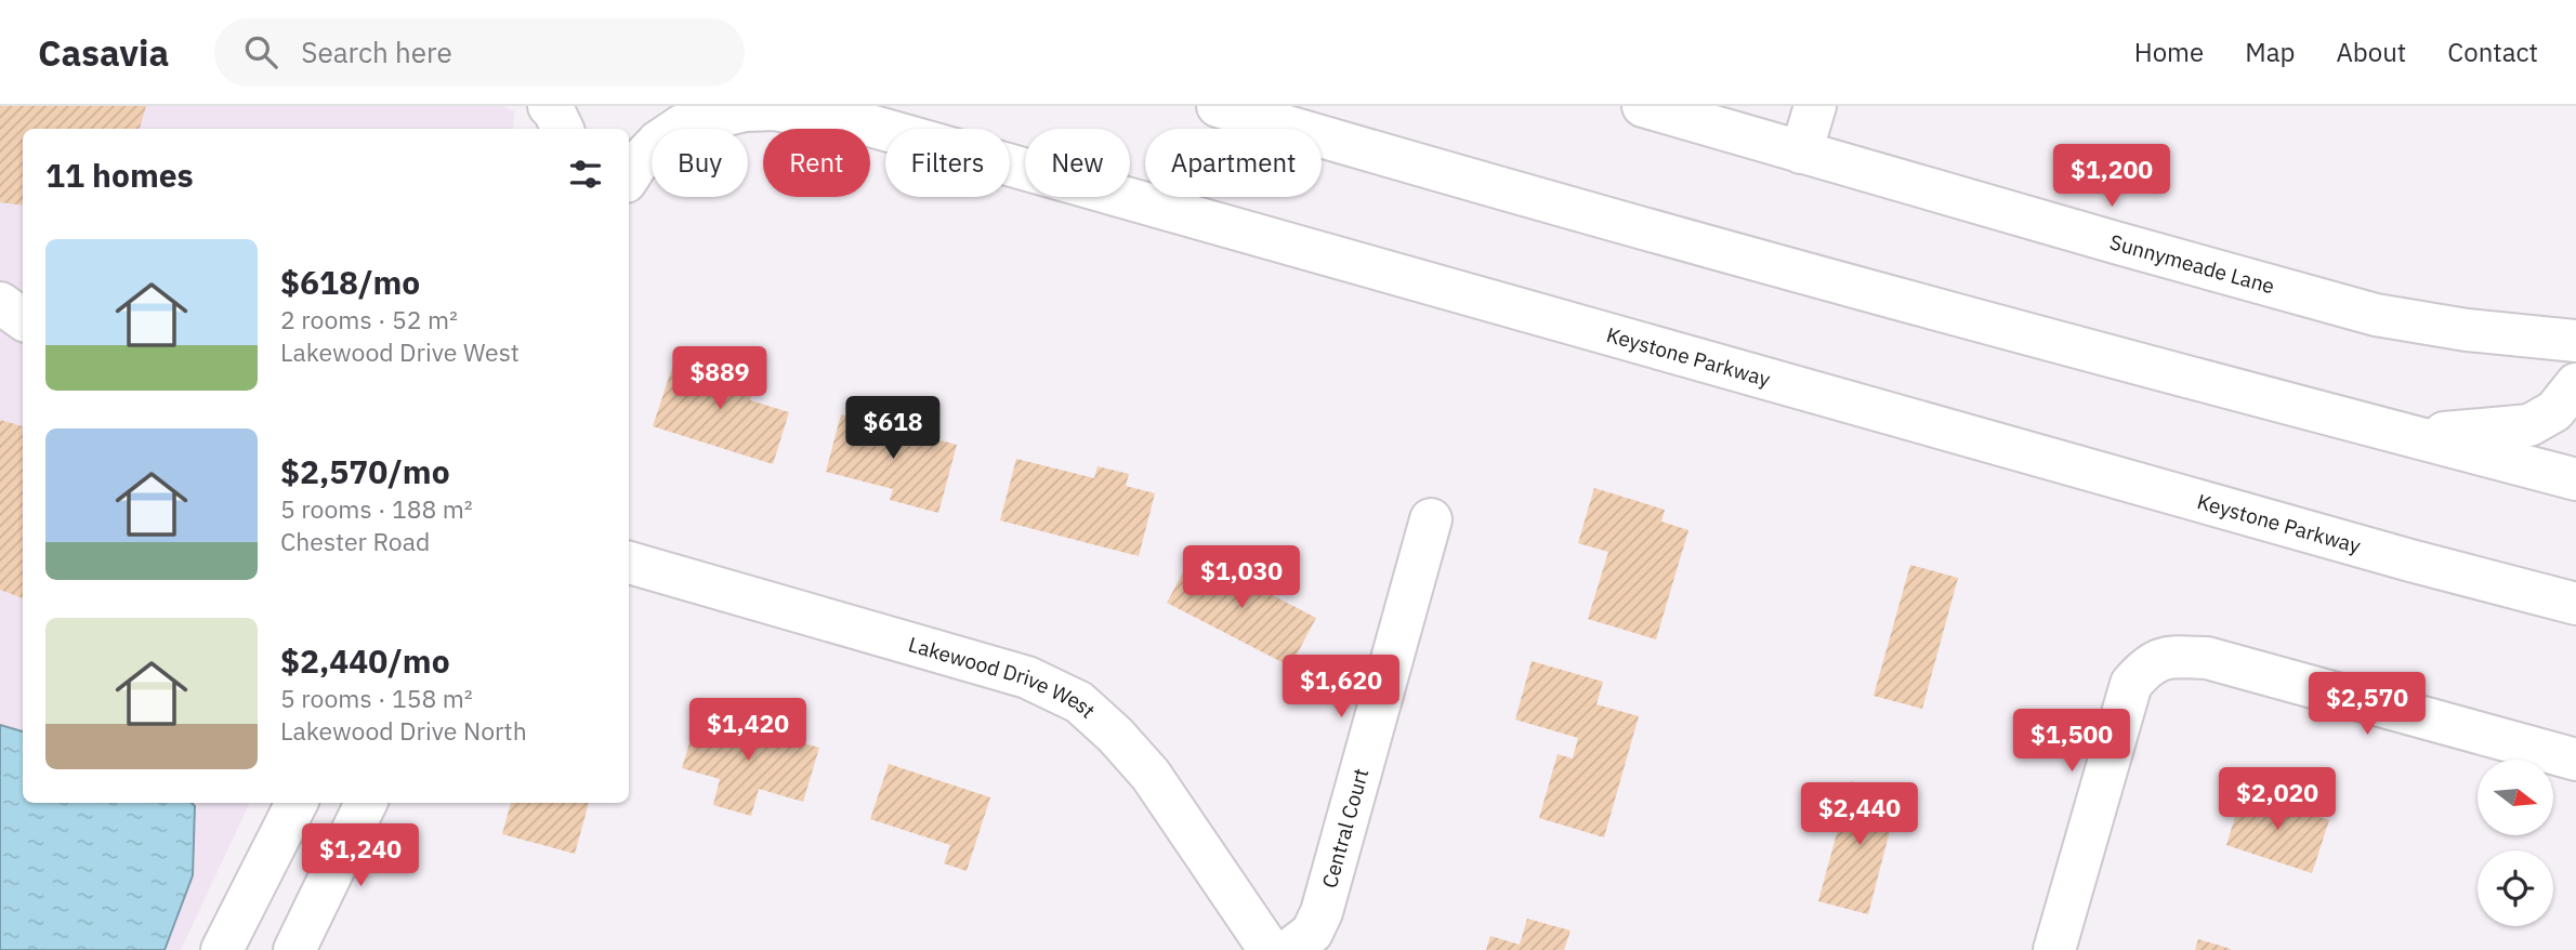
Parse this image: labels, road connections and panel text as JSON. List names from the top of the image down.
{
  "streets": {
    "main road": [
      "Sunnymeade Lane",
      "Keystone Parkway",
      "Lakewood Drive West",
      "Central Court"
    ]
  },
  "north": "right",
  "page": {
    "header": "Casavia",
    "search": "Search here",
    "nav": [
      "Home",
      "Map",
      "About",
      "Contact"
    ],
    "chip": [
      "Buy",
      "Rent",
      "Filters",
      "New",
      "Apartment"
    ],
    "heading": "11 homes",
    "price": [
      "$1,200",
      "$889",
      "$618",
      "$1,030",
      "$1,620",
      "$2,570",
      "$1,420",
      "$1,500",
      "$2,020",
      "$2,440",
      "$1,240"
    ],
    "list": [
      {
        "name": "$618/mo",
        "note": "2 rooms · 52 m² · Lakewood Drive West"
      },
      {
        "name": "$2,570/mo",
        "note": "5 rooms · 188 m² · Chester Road"
      },
      {
        "name": "$2,440/mo",
        "note": "5 rooms · 158 m² · Lakewood Drive North"
      }
    ]
  }
}
